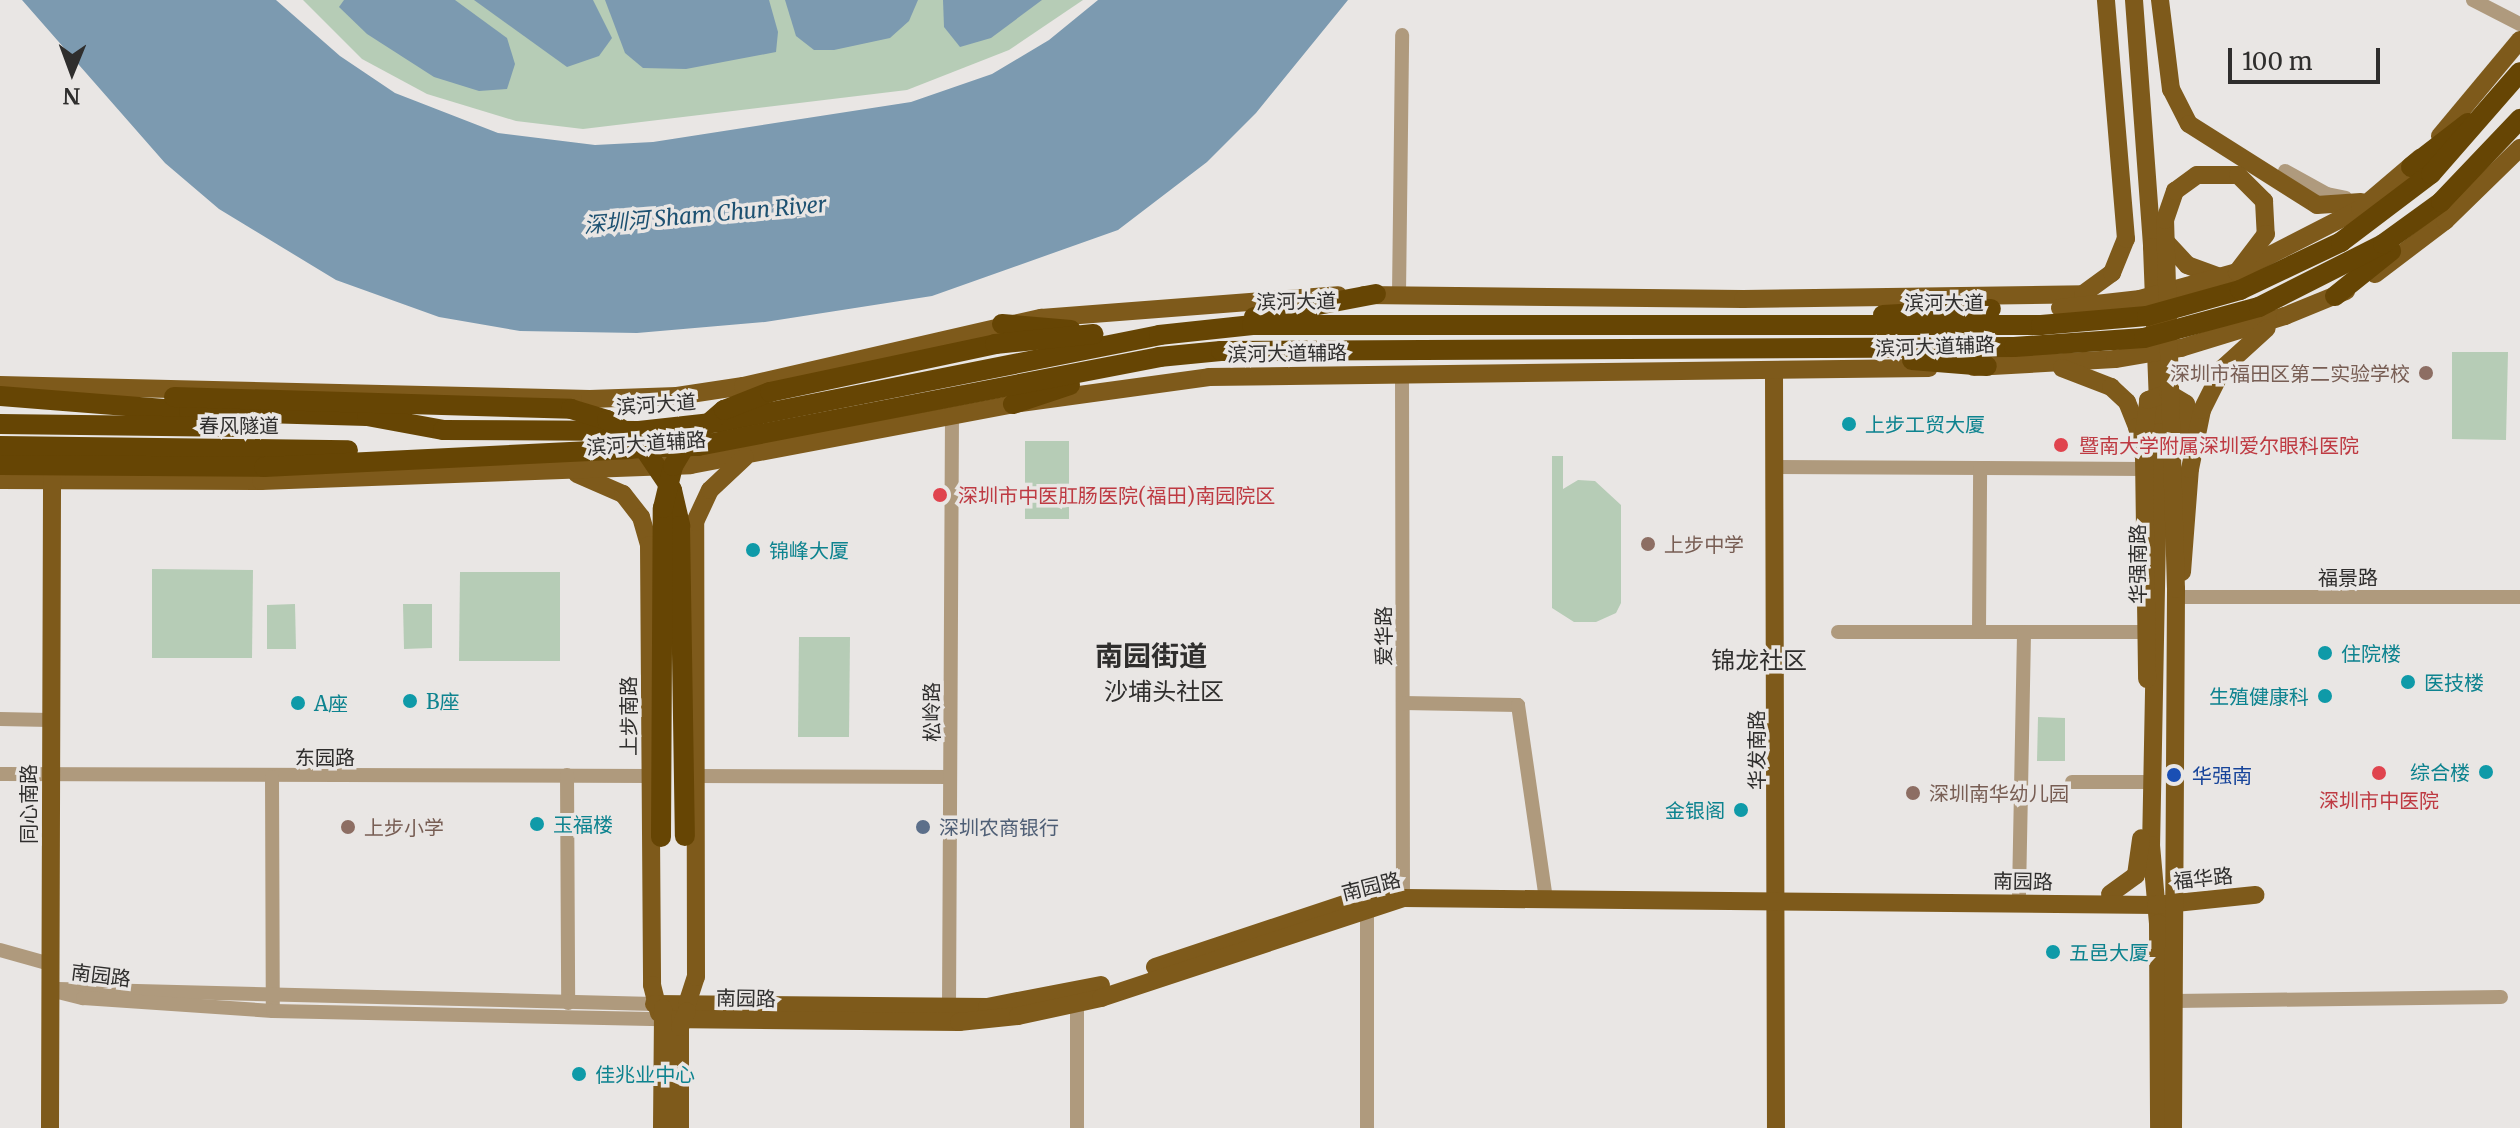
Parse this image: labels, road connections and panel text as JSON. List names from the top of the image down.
{
  "streets": {
    "highway": ["滨河大道", "春风隧道"],
    "main road": [
      "滨河大道辅路",
      "华强南路",
      "上步南路",
      "华发南路",
      "同心南路",
      "福华路",
      "南园路"
    ],
    "street": [
      "福景路",
      "爱华路",
      "松岭路",
      "东园路"
    ]
  },
  "crossings": [
    ["滨河大道", "春风隧道"],
    ["滨河大道辅路", "爱华路"],
    ["滨河大道辅路", "松岭路"],
    ["滨河大道辅路", "上步南路"],
    ["滨河大道辅路", "华发南路"],
    ["滨河大道辅路", "同心南路"],
    ["华强南路", "福景路"],
    ["华强南路", "福华路"],
    ["华强南路", "南园路"],
    ["爱华路", "南园路"],
    ["松岭路", "南园路"],
    ["上步南路", "东园路"],
    ["上步南路", "南园路"],
    ["华发南路", "南园路"],
    ["东园路", "同心南路"],
    ["同心南路", "南园路"],
    ["福华路", "南园路"]
  ],
  "districts": ["南园街道", "锦龙社区", "沙埔头社区"],
  "water": ["深圳河 Sham Chun River"],
  "places": [
    "深圳市福田区第二实验学校",
    "上步工贸大厦",
    "暨南大学附属深圳爱尔眼科医院",
    "深圳市中医肛肠医院(福田)南园院区",
    "上步中学",
    "锦峰大厦",
    "住院楼",
    "医技楼",
    "生殖健康科",
    "B座",
    "A座",
    "综合楼",
    "深圳市中医院",
    "华强南",
    "深圳南华幼儿园",
    "金银阁",
    "玉福楼",
    "上步小学",
    "深圳农商银行",
    "五邑大厦",
    "佳兆业中心"
  ],
  "scale_bar": "100 m",
  "north": "bottom"
}
